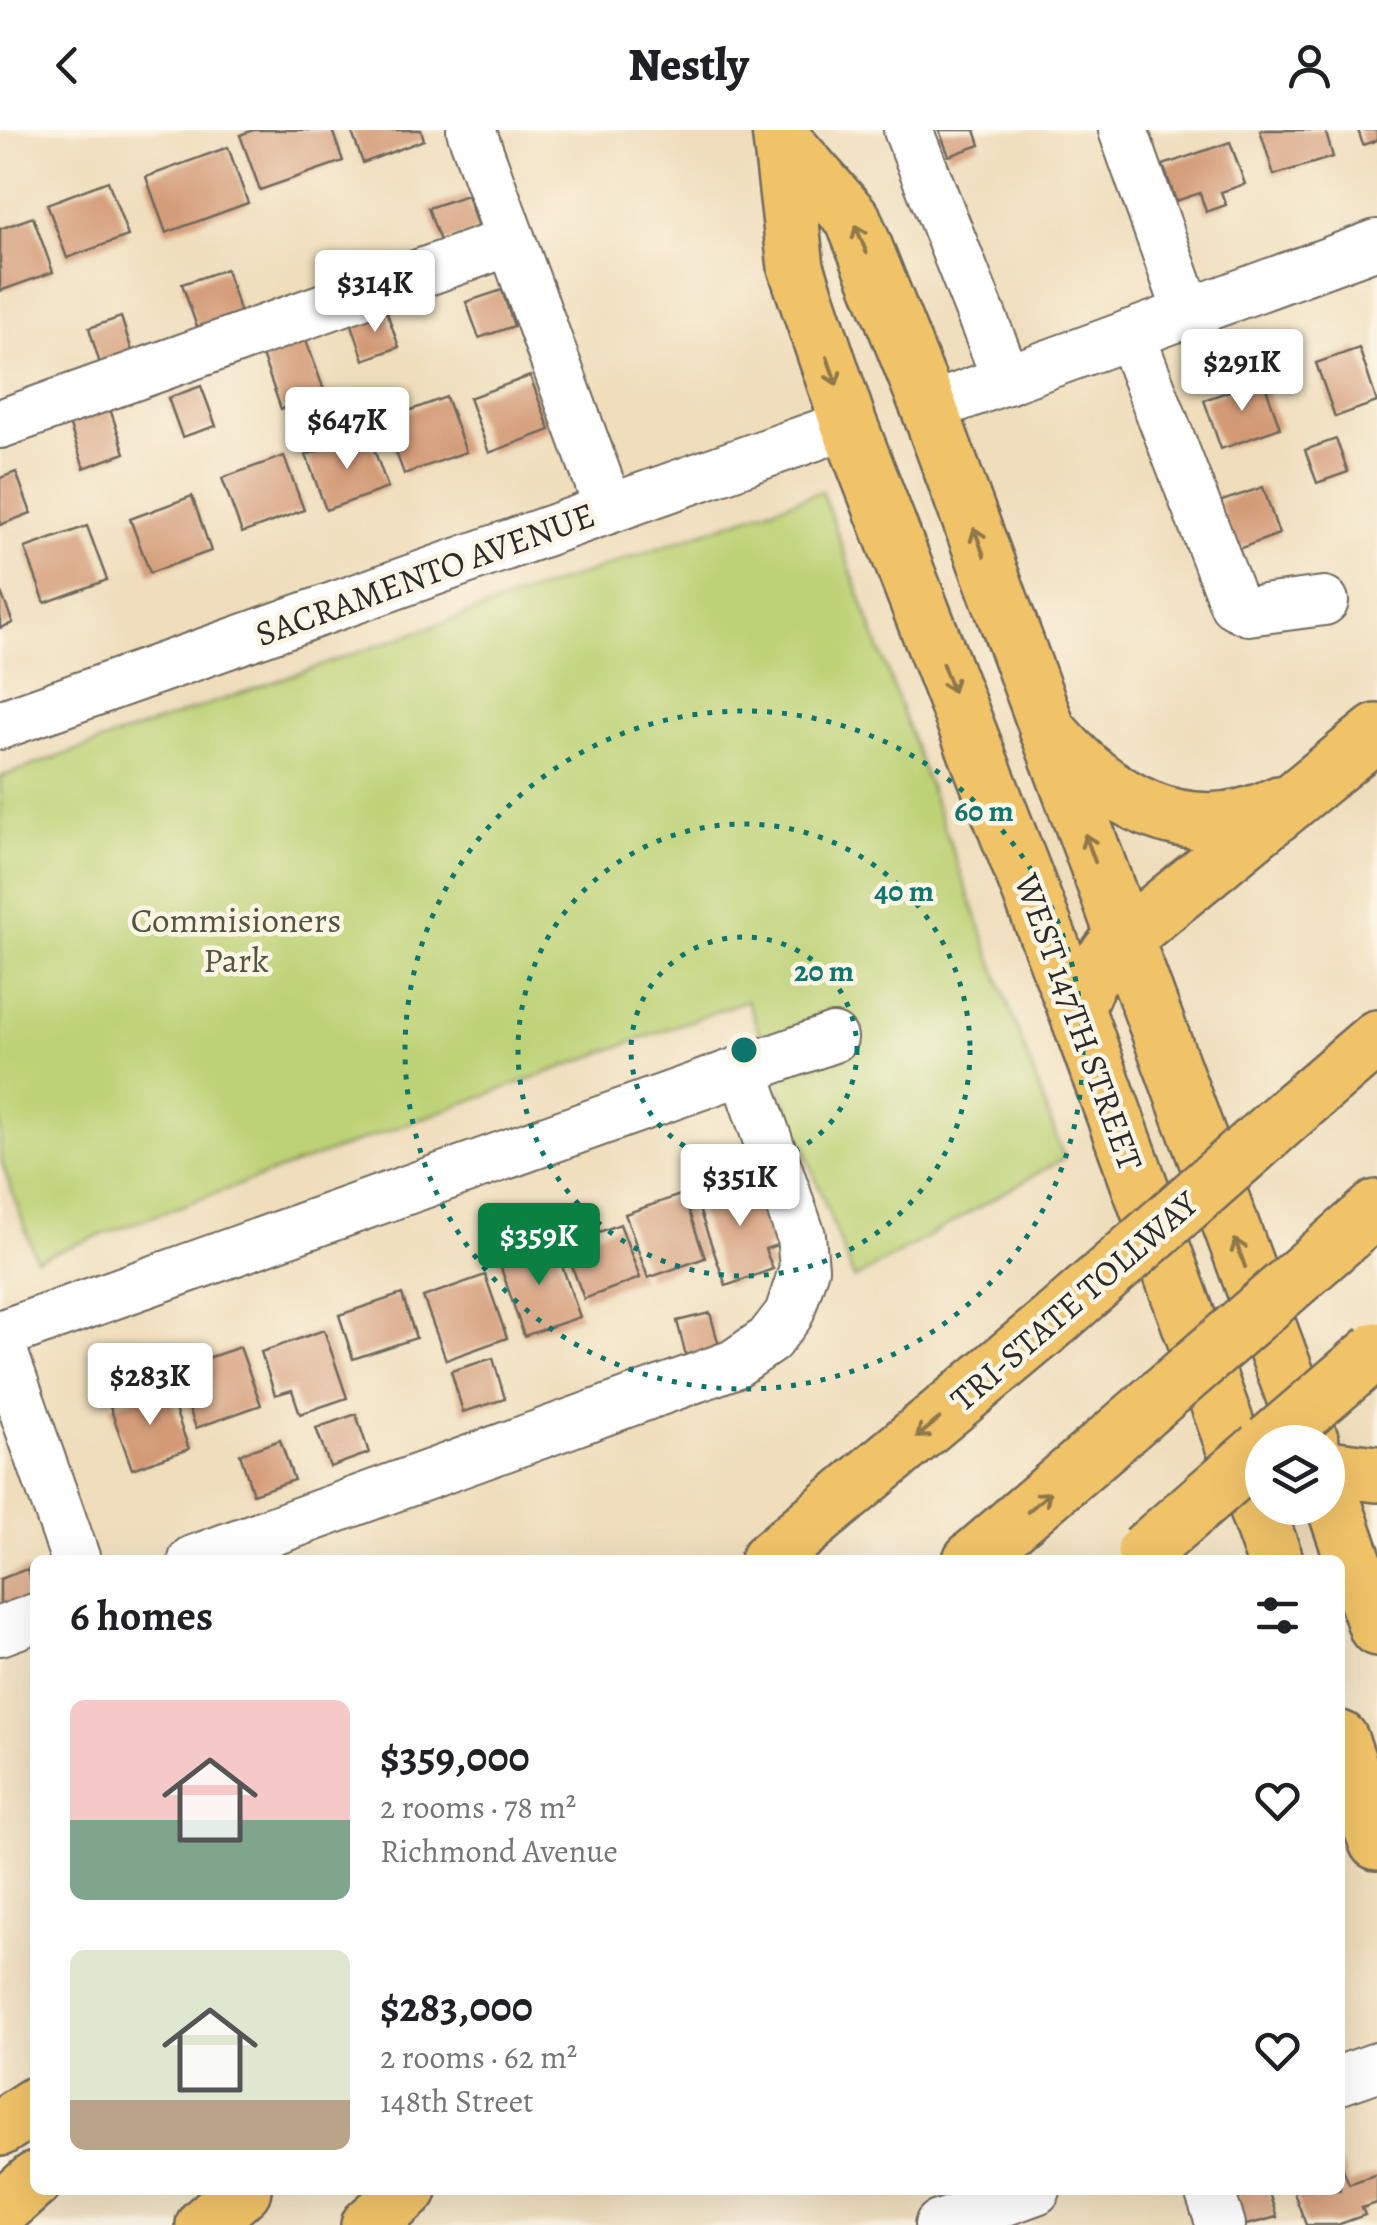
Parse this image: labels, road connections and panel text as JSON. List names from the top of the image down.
{
  "streets": {
    "main road": ["WEST 147TH STREET", "TRI-STATE TOLLWAY"],
    "street": ["SACRAMENTO AVENUE"]
  },
  "crossings": [
    ["SACRAMENTO AVENUE", "WEST 147TH STREET"]
  ],
  "parks": ["Commisioners Park"],
  "page": {
    "header": "Nestly",
    "price": [
      "$314K",
      "$291K",
      "$647K",
      "$351K",
      "$359K",
      "$283K"
    ],
    "heading": "6 homes",
    "list": [
      {
        "name": "$359,000",
        "note": "2 rooms · 78 m² · Richmond Avenue"
      },
      {
        "name": "$283,000",
        "note": "2 rooms · 62 m² · 148th Street"
      }
    ]
  },
  "rings": ["60 m", "40 m", "20 m"]
}
